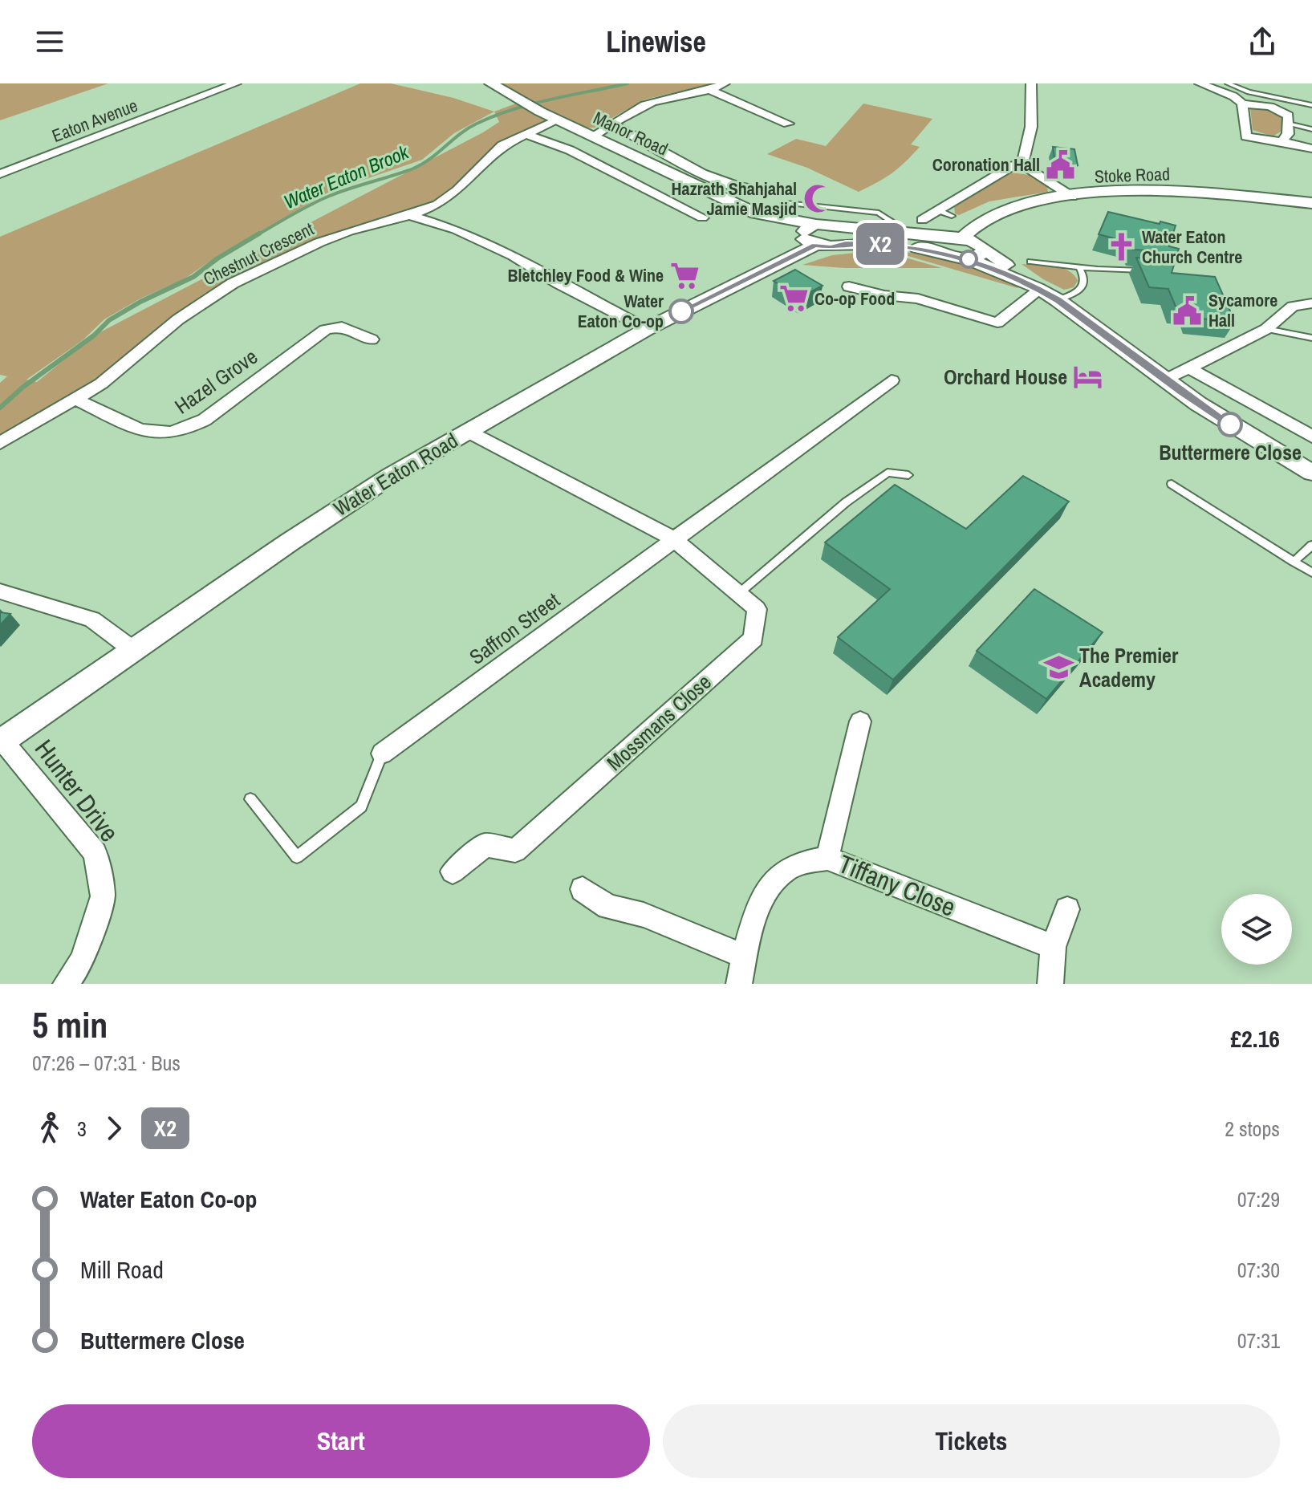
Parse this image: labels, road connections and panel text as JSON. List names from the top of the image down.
{
  "streets": {
    "street": [
      "Eaton Avenue",
      "Manor Road",
      "Stoke Road",
      "Chestnut Crescent",
      "Hazel Grove",
      "Water Eaton Road",
      "Saffron Street",
      "Mossmans Close",
      "Hunter Drive",
      "Tiffany Close"
    ]
  },
  "crossings": [
    ["Manor Road", "Chestnut Crescent"],
    ["Manor Road", "Water Eaton Road"],
    ["Chestnut Crescent", "Hazel Grove"],
    ["Water Eaton Road", "Hunter Drive"],
    ["Saffron Street", "Mossmans Close"]
  ],
  "water": ["Water Eaton Brook"],
  "places": {
    "public building": ["Coronation Hall", "Sycamore Hall"],
    "mosque": ["Hazrath Shahjahal Jamie Masjid"],
    "church": ["Water Eaton Church Centre"],
    "supermarket": ["Bletchley Food & Wine", "Co-op Food"],
    "other": ["Water Eaton Co-op", "Buttermere Close"],
    "hotel": ["Orchard House"],
    "school or university": ["The Premier Academy"]
  },
  "lines": ["bus line X2"],
  "page": {
    "header": "Linewise",
    "on_map": "X2",
    "heading": ["5 min", "07:26 – 07:31 · Bus", "£2.16"],
    "legs": ["3", "X2", "2 stops"],
    "list": [
      {
        "name": "Water Eaton Co-op",
        "value": "07:29"
      },
      {
        "name": "Mill Road",
        "value": "07:30"
      },
      {
        "name": "Buttermere Close",
        "value": "07:31"
      }
    ],
    "buttons": ["Start", "Tickets"]
  }
}
